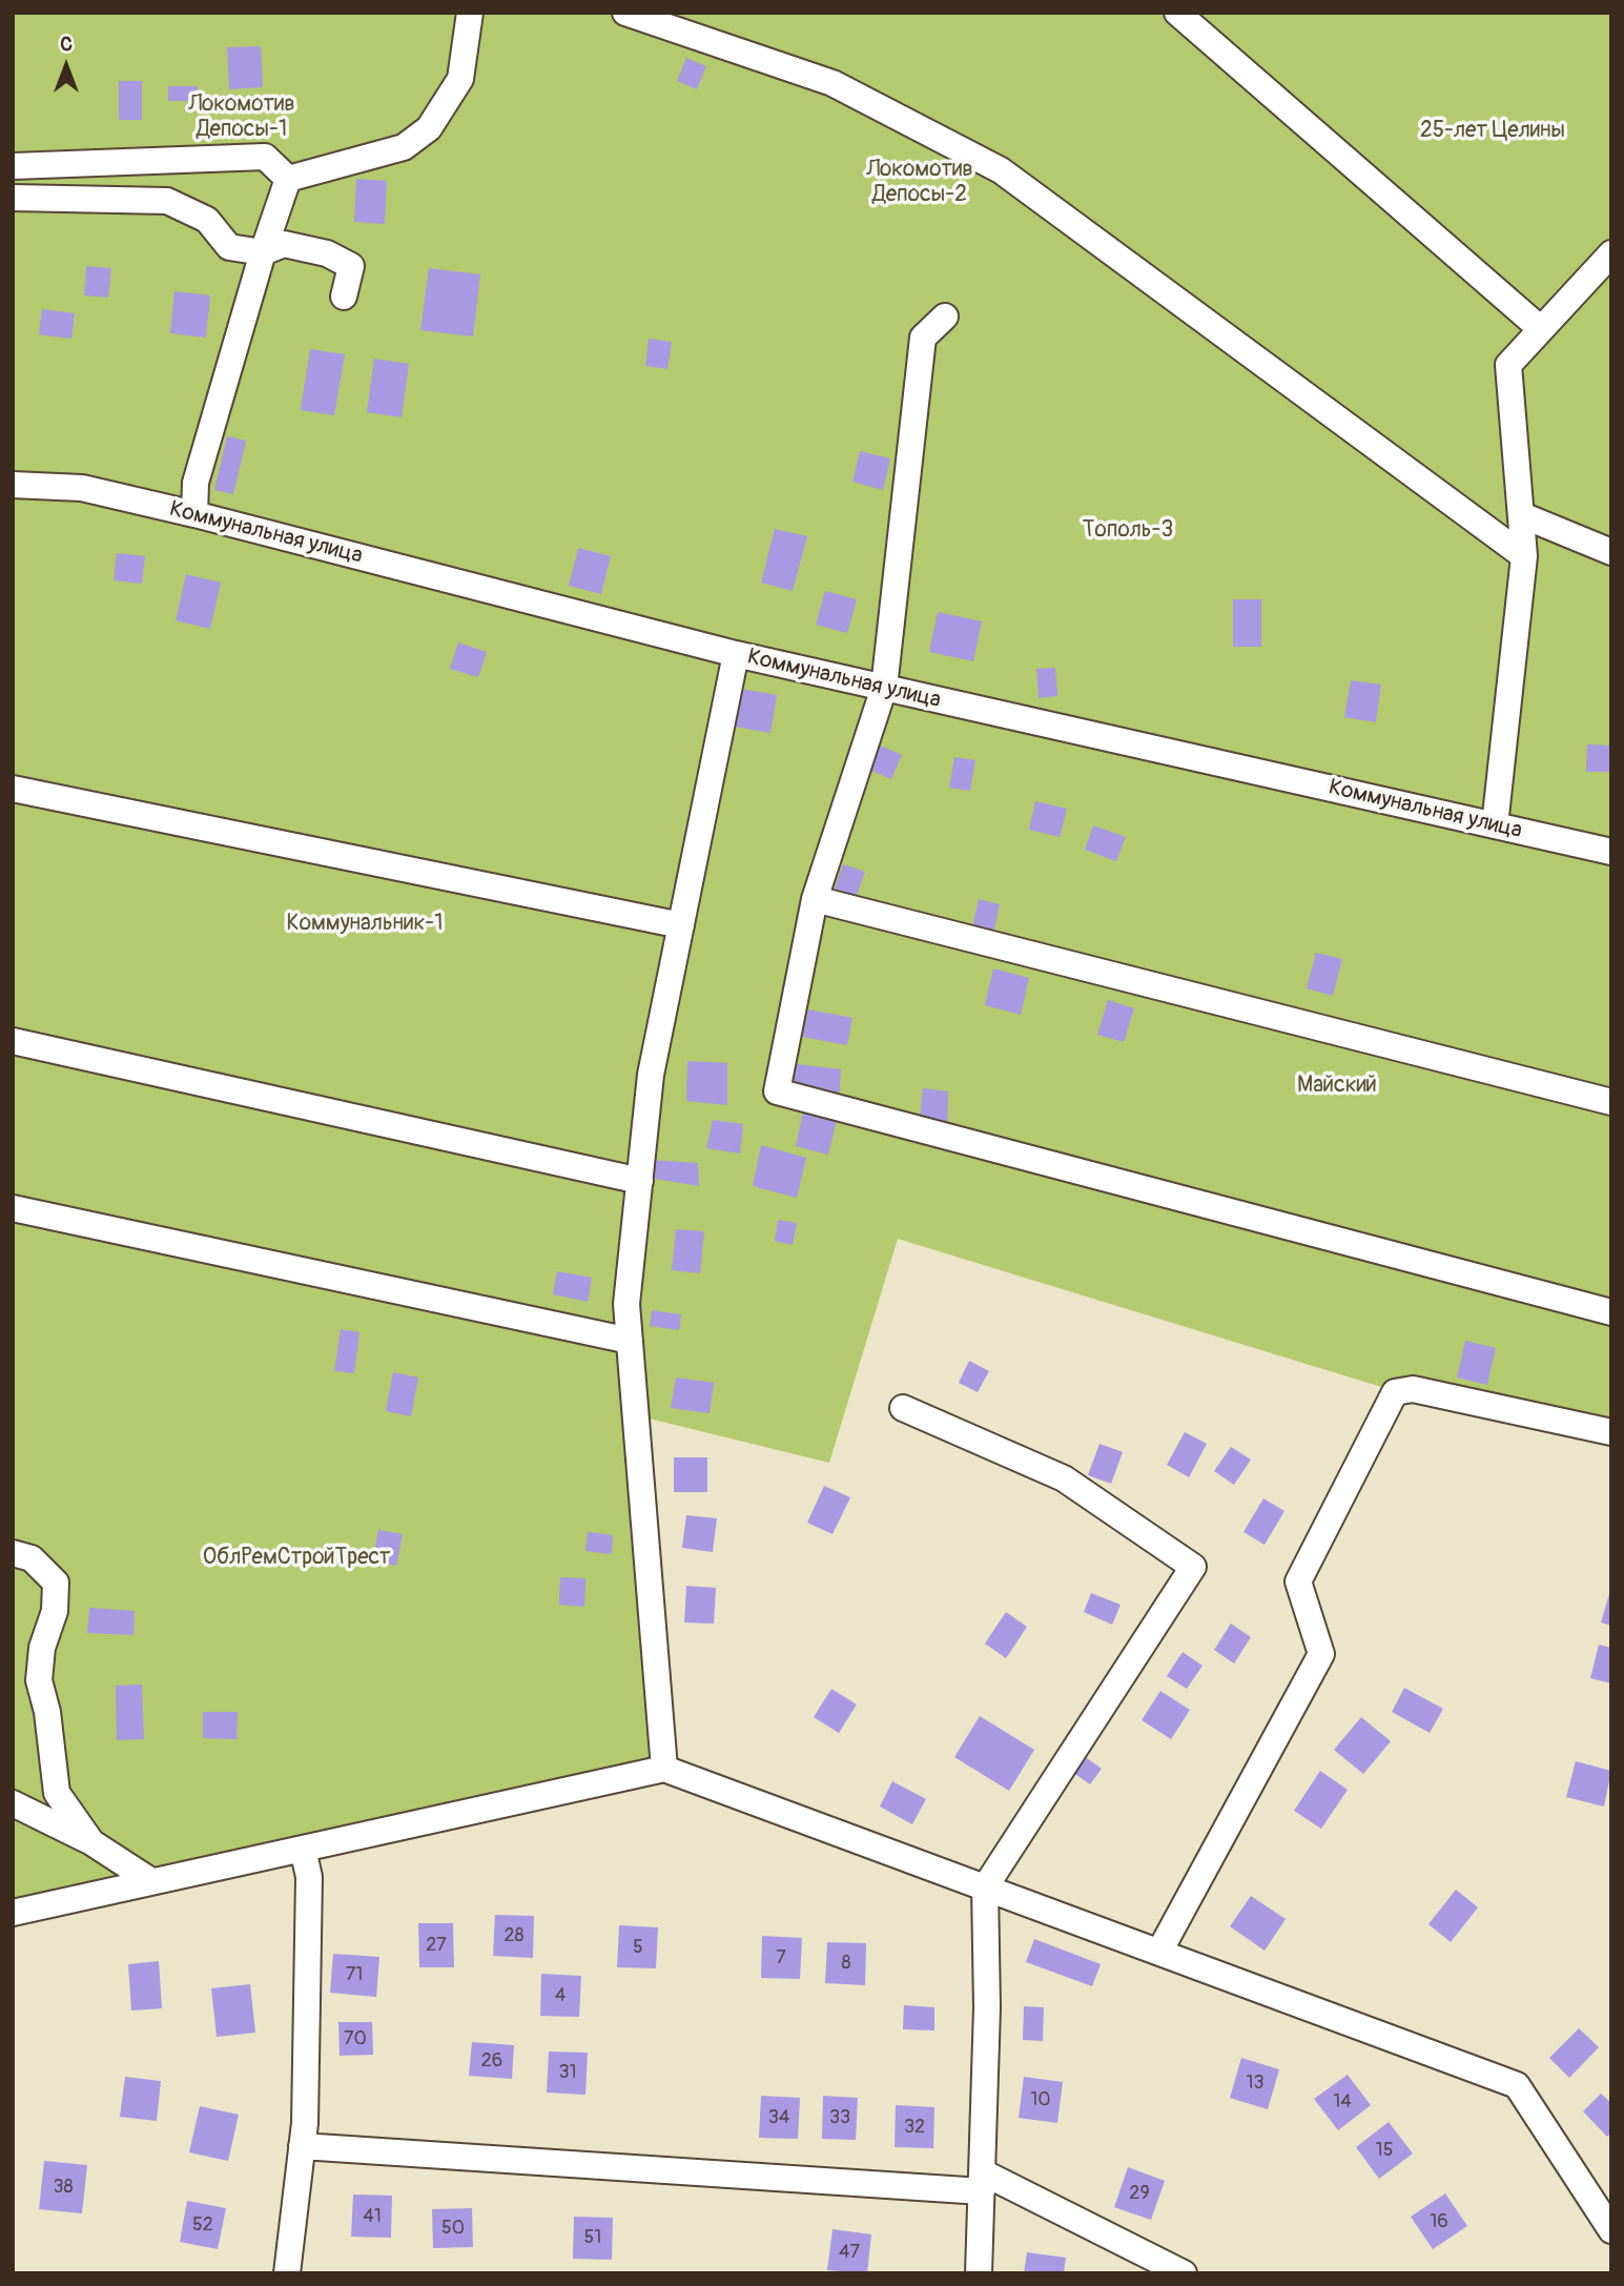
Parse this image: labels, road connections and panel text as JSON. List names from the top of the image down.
{
  "streets": {
    "lane": ["Коммунальная улица"]
  },
  "parks": [
    "Локомотив Депосы-1",
    "25-лет Целины",
    "Локомотив Депосы-2",
    "Тополь-3",
    "Коммунальник-1",
    "Майский",
    "ОблРемСтройТрест"
  ],
  "house_numbers": [
    "28",
    "27",
    "5",
    "7",
    "8",
    "71",
    "4",
    "70",
    "26",
    "31",
    "13",
    "10",
    "14",
    "34",
    "33",
    "32",
    "15",
    "38",
    "29",
    "41",
    "16",
    "52",
    "50",
    "51",
    "47"
  ],
  "north": "top"
}
